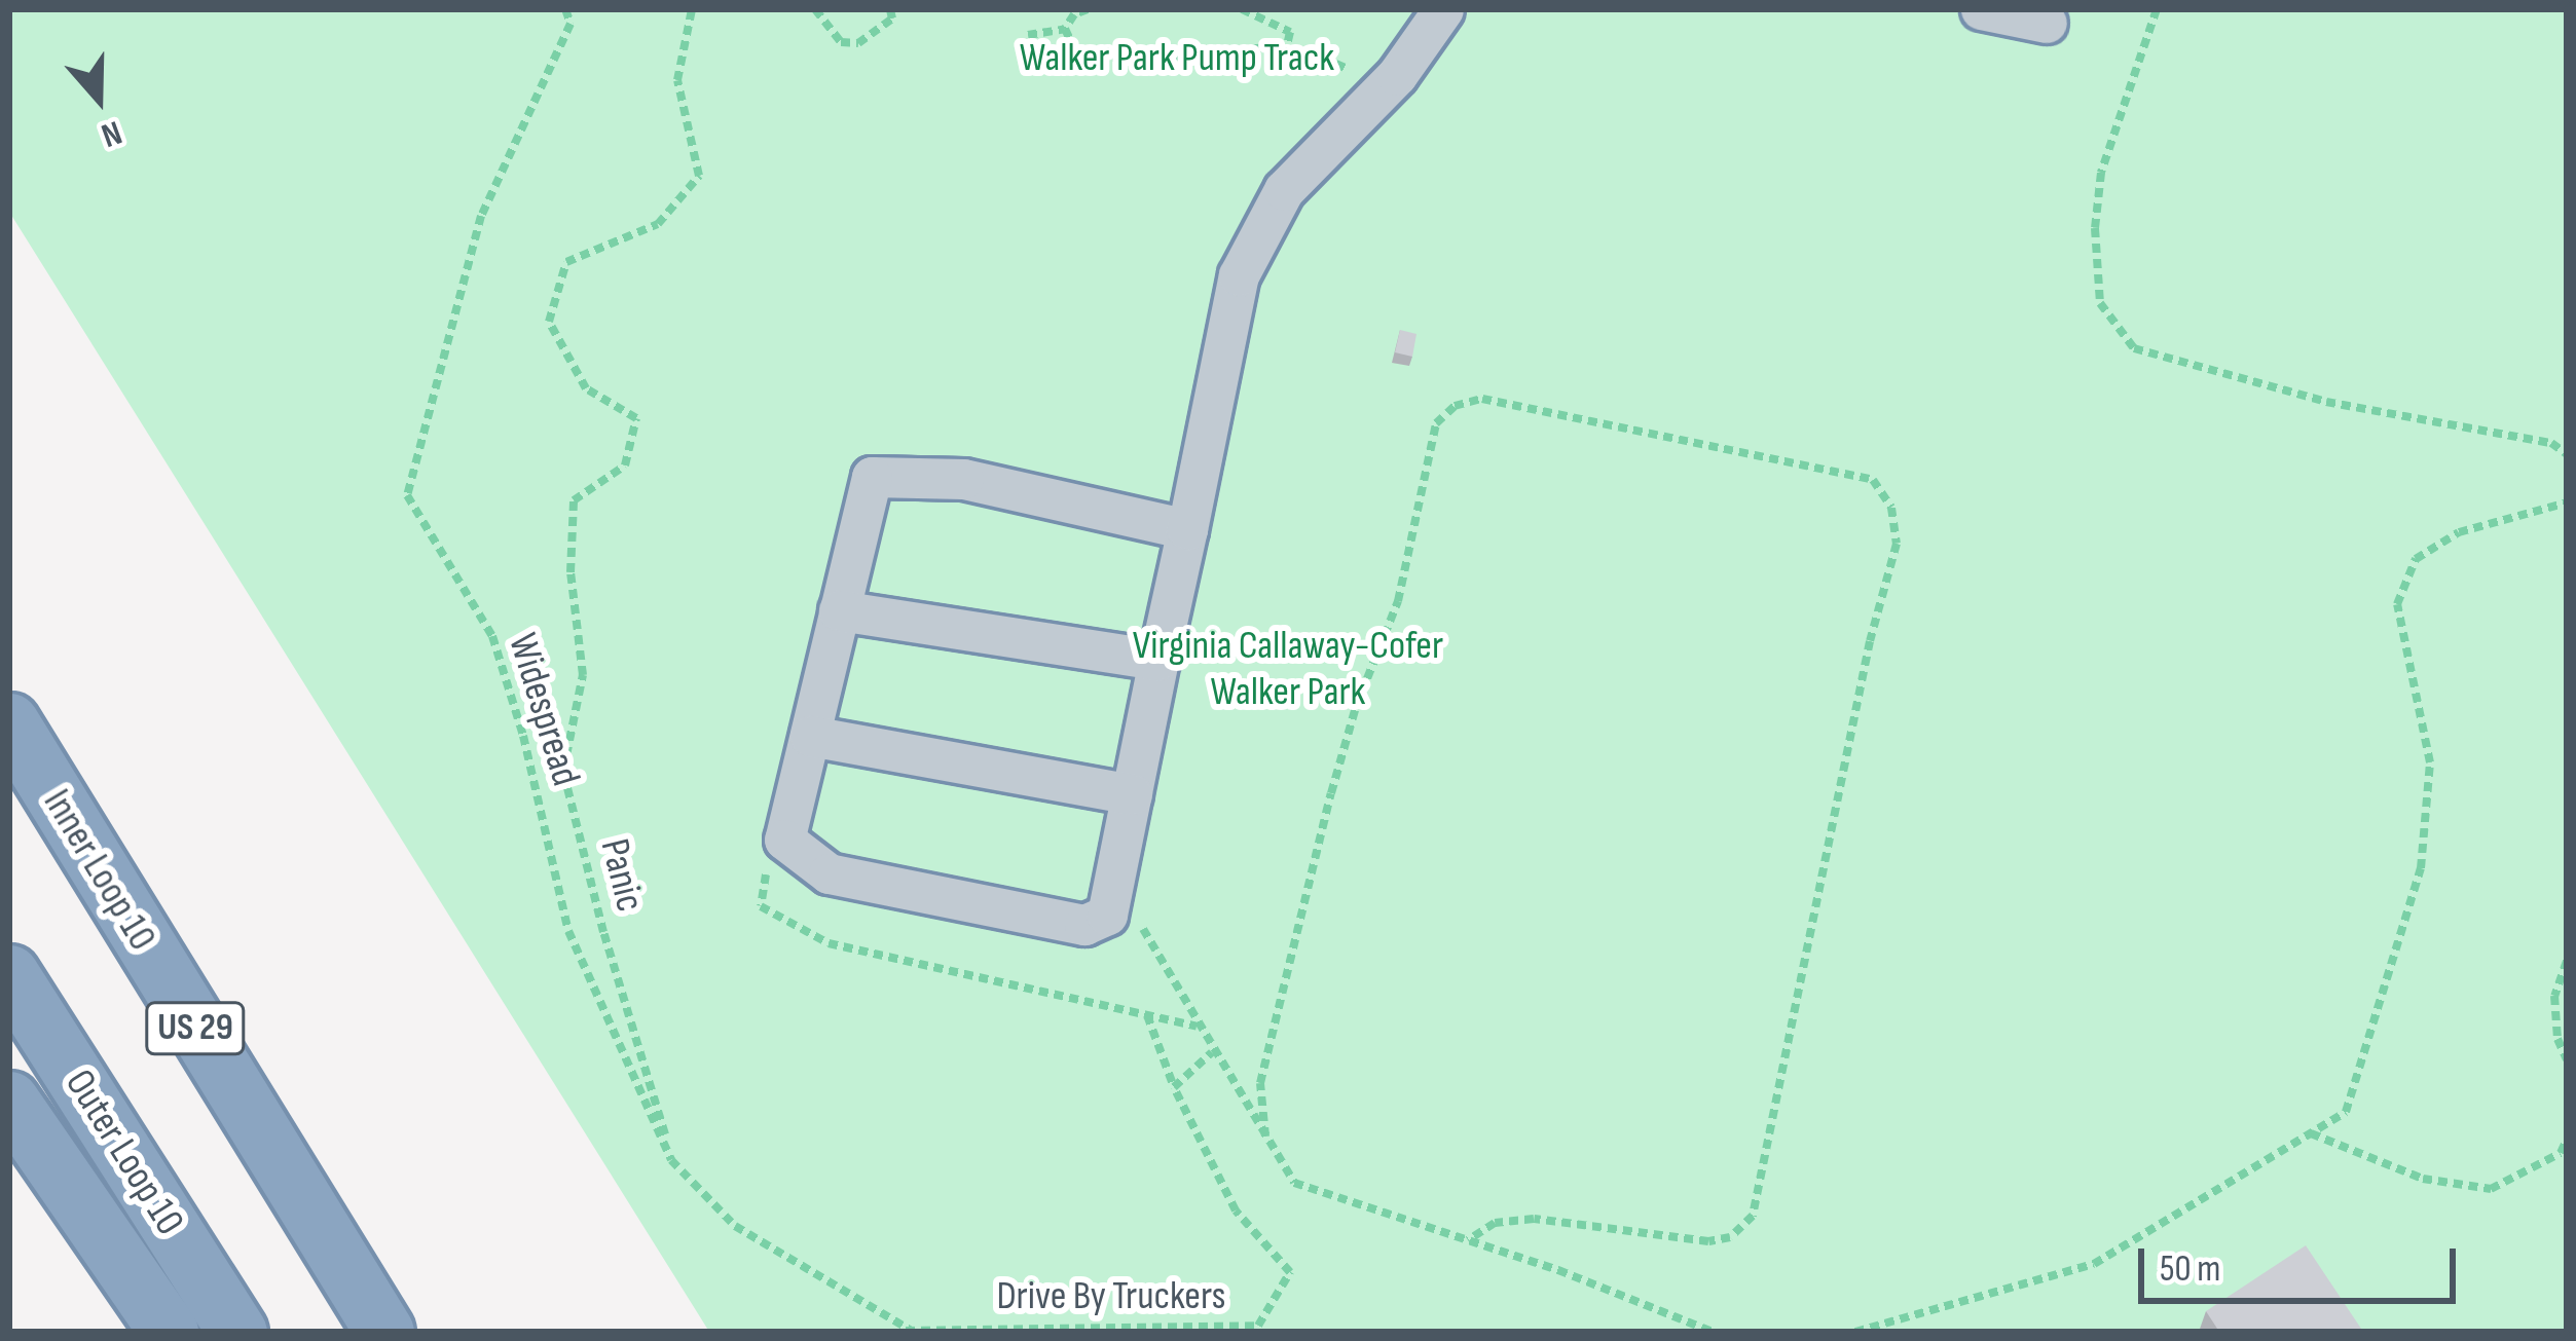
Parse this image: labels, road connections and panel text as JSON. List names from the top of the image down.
{
  "streets": {
    "highway": ["Inner Loop 10", "US 29", "Outer Loop 10"],
    "path": ["Widespread", "Panic", "Drive By Truckers"]
  },
  "crossings": [
    ["Widespread", "Panic"],
    ["Widespread", "Drive By Truckers"]
  ],
  "parks": ["Walker Park Pump Track", "Virginia Callaway-Cofer Walker Park"],
  "scale_bar": "50 m",
  "north": "bottom"
}
